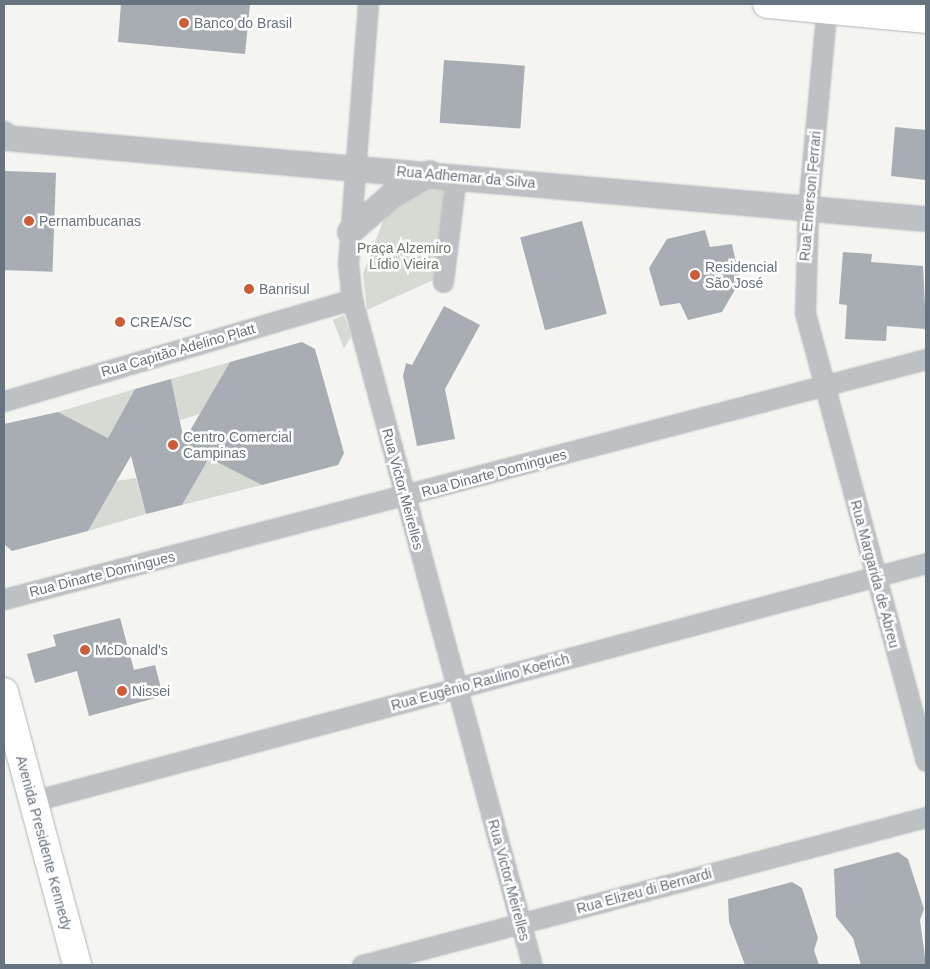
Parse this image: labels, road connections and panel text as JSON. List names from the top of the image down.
{
  "streets": {
    "main road": ["Avenida Presidente Kennedy"],
    "street": [
      "Rua Adhemar da Silva",
      "Rua Emerson Ferrari",
      "Rua Capitão Adelino Platt",
      "Rua Dinarte Domingues",
      "Rua Victor Meirelles",
      "Rua Margarida de Abreu",
      "Rua Eugênio Raulino Koerich",
      "Rua Elizeu di Bernardi"
    ]
  },
  "crossings": [
    ["Rua Adhemar da Silva", "Rua Emerson Ferrari"],
    ["Rua Adhemar da Silva", "Rua Victor Meirelles"],
    ["Rua Emerson Ferrari", "Rua Dinarte Domingues"],
    ["Rua Emerson Ferrari", "Rua Margarida de Abreu"],
    ["Rua Capitão Adelino Platt", "Rua Victor Meirelles"],
    ["Rua Dinarte Domingues", "Rua Victor Meirelles"],
    ["Rua Dinarte Domingues", "Rua Margarida de Abreu"],
    ["Rua Victor Meirelles", "Rua Eugênio Raulino Koerich"],
    ["Rua Victor Meirelles", "Rua Elizeu di Bernardi"],
    ["Rua Margarida de Abreu", "Rua Eugênio Raulino Koerich"],
    ["Rua Eugênio Raulino Koerich", "Avenida Presidente Kennedy"]
  ],
  "parks": ["Praça Alzemiro Lídio Vieira"],
  "places": [
    "Banco do Brasil",
    "Pernambucanas",
    "Residencial São José",
    "Banrisul",
    "CREA/SC",
    "Centro Comercial Campinas",
    "McDonald's",
    "Nissei"
  ]
}
